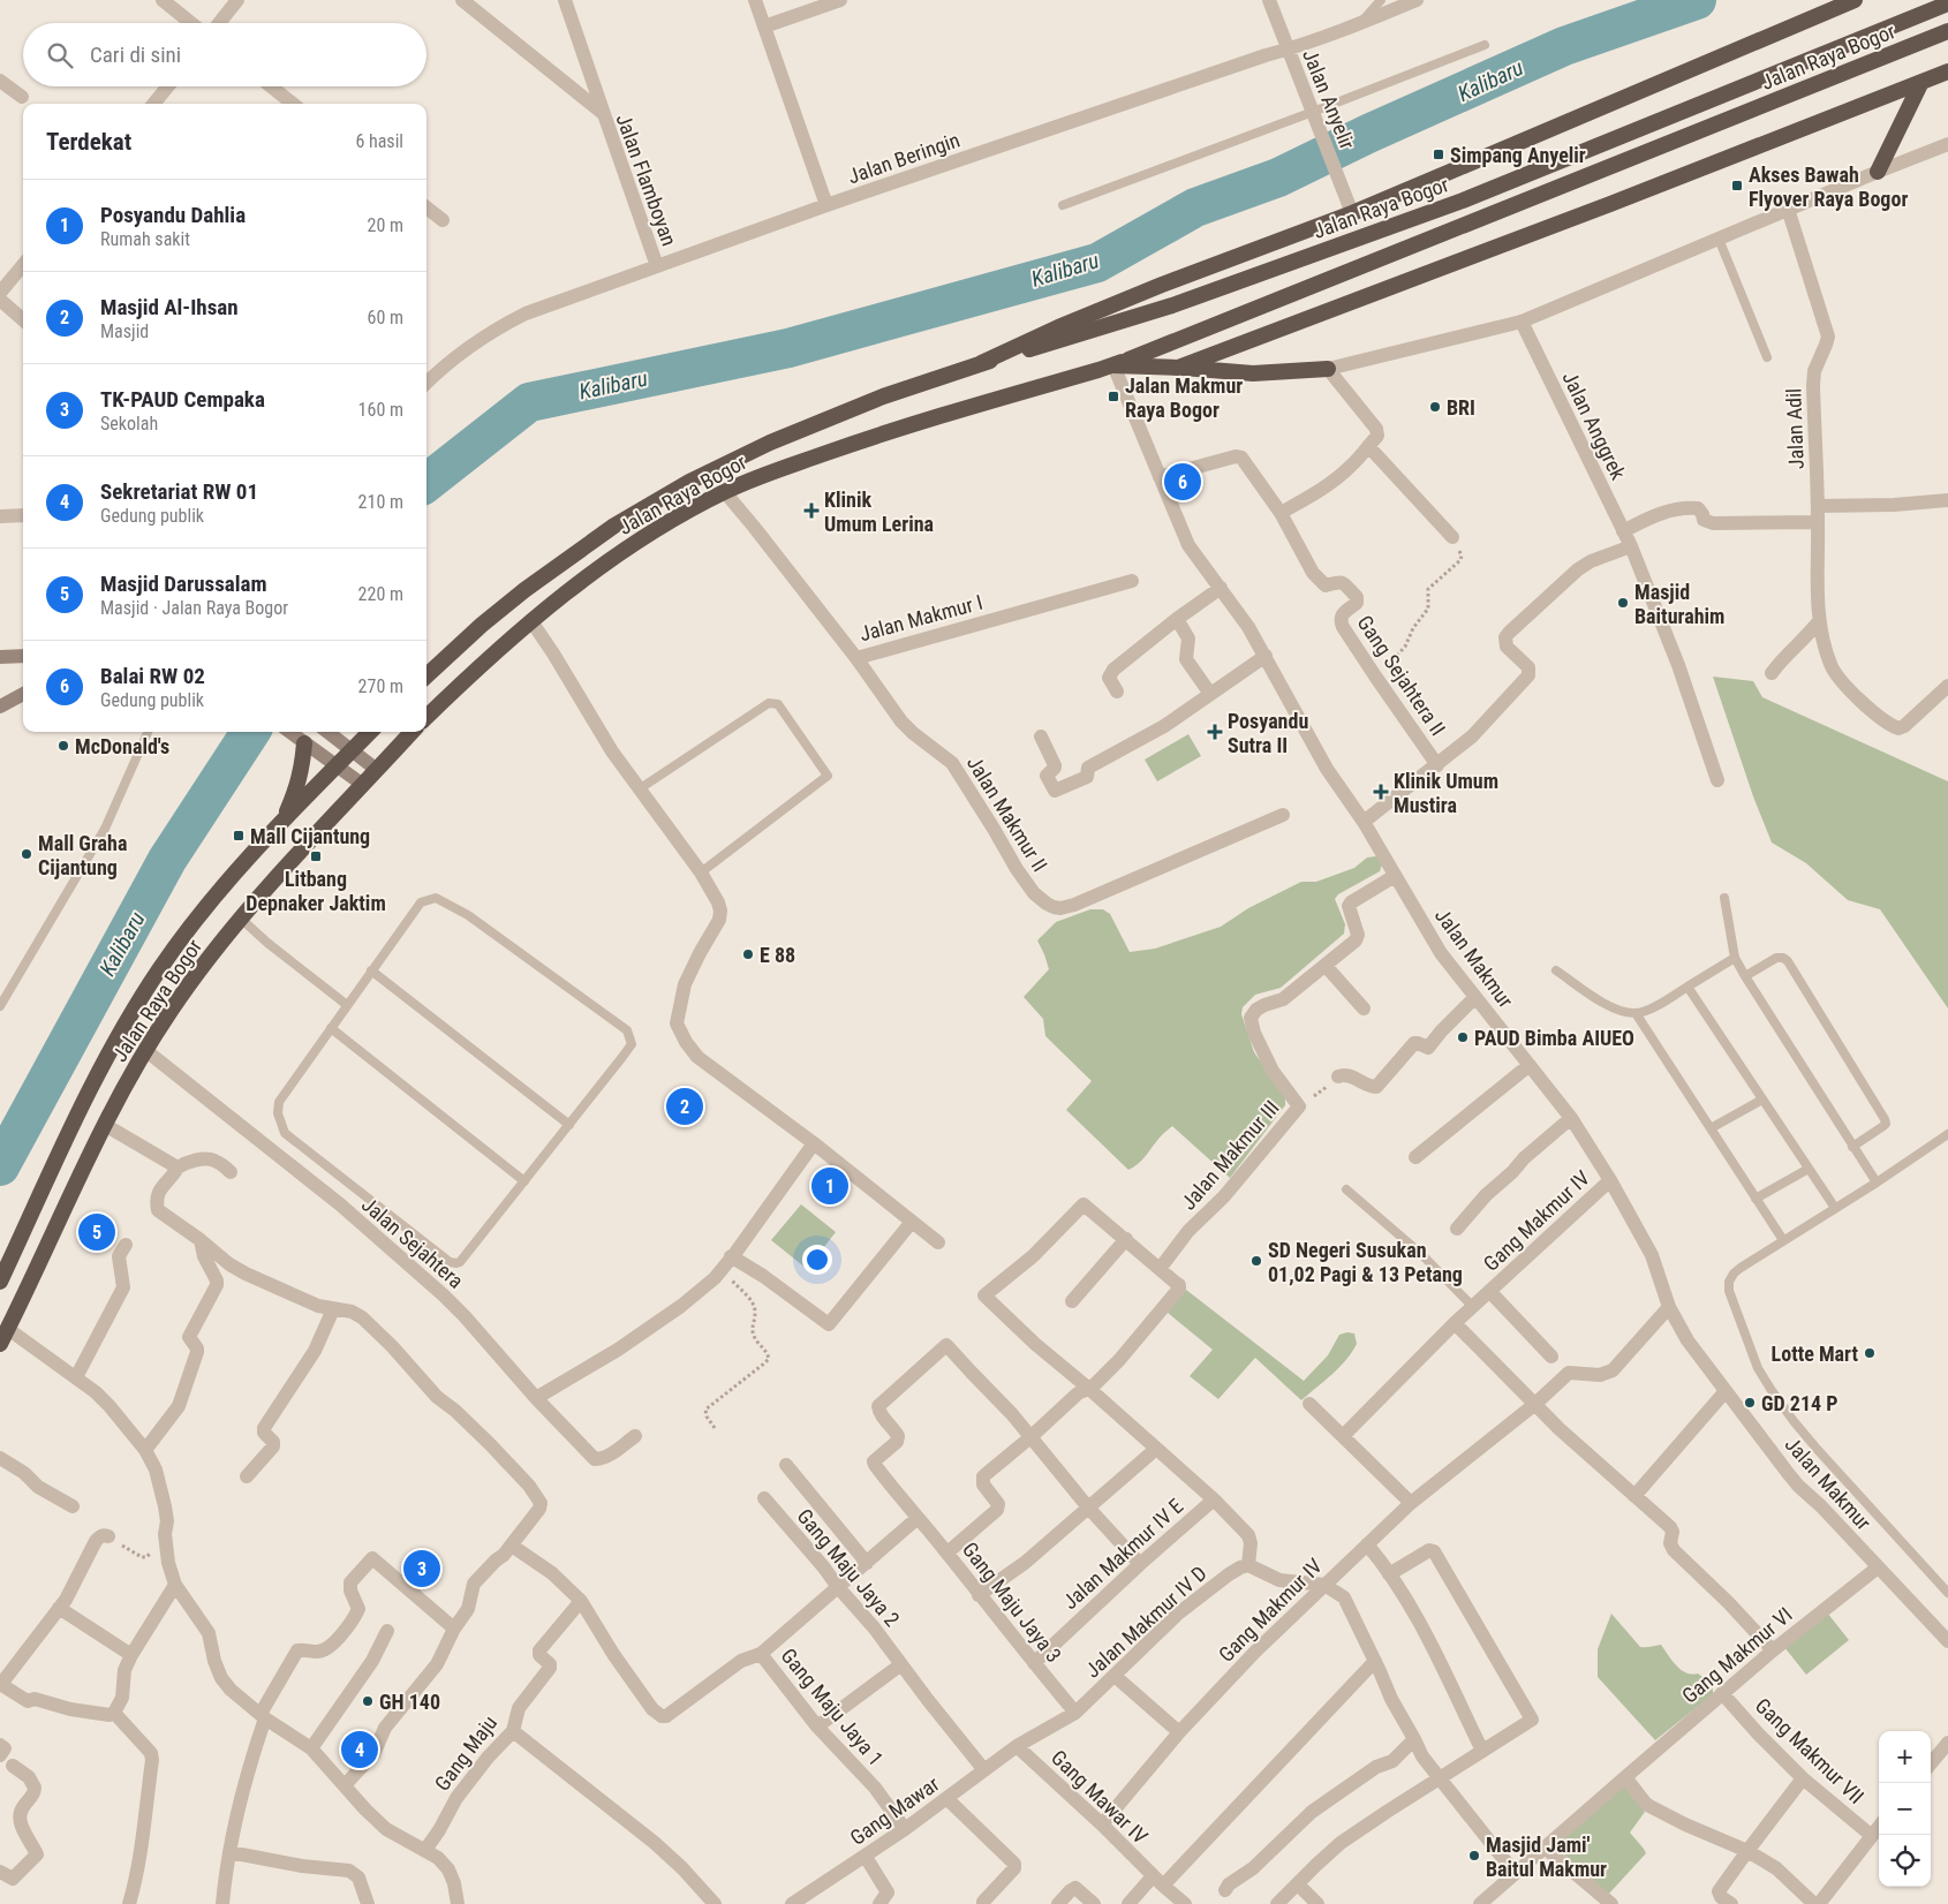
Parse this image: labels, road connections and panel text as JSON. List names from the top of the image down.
{
  "streets": {
    "highway": ["Jalan Raya Bogor"],
    "street": [
      "Jalan Anyelir",
      "Jalan Beringin",
      "Jalan Flamboyan",
      "Jalan Anggrek",
      "Jalan Adil",
      "Jalan Makmur I",
      "Gang Sejahtera II",
      "Jalan Makmur II",
      "Jalan Makmur",
      "Jalan Makmur III",
      "Gang Makmur IV",
      "Jalan Sejahtera",
      "Jalan Makmur IV E",
      "Gang Maju Jaya 2",
      "Gang Maju Jaya 3",
      "Jalan Makmur IV D",
      "Gang Makmur VI",
      "Gang Maju Jaya 1",
      "Gang Makmur VII",
      "Gang Maju",
      "Gang Mawar IV",
      "Gang Mawar"
    ]
  },
  "crossings": [
    ["Jalan Raya Bogor", "Jalan Anyelir"],
    ["Jalan Raya Bogor", "Jalan Makmur I"],
    ["Jalan Raya Bogor", "Jalan Makmur"],
    ["Jalan Raya Bogor", "Jalan Sejahtera"],
    ["Jalan Anyelir", "Jalan Beringin"],
    ["Jalan Beringin", "Jalan Flamboyan"],
    ["Jalan Makmur I", "Jalan Makmur II"],
    ["Gang Sejahtera II", "Jalan Makmur"],
    ["Jalan Makmur", "Jalan Makmur III"],
    ["Jalan Makmur", "Gang Makmur IV"],
    ["Jalan Makmur", "Gang Makmur VI"],
    ["Gang Makmur IV", "Gang Mawar IV"],
    ["Jalan Makmur IV E", "Gang Maju Jaya 3"],
    ["Gang Maju Jaya 2", "Gang Mawar"],
    ["Gang Maju Jaya 3", "Jalan Makmur IV D"],
    ["Gang Makmur VI", "Gang Makmur VII"],
    ["Gang Maju Jaya 1", "Gang Maju"],
    ["Gang Maju Jaya 1", "Gang Mawar"],
    ["Gang Mawar IV", "Gang Mawar"]
  ],
  "water": ["Kalibaru"],
  "places": {
    "transit": [
      "Simpang Anyelir",
      "Akses Bawah Flyover Raya Bogor",
      "Jalan Makmur Raya Bogor",
      "Mall Cijantung",
      "Litbang Depnaker Jaktim"
    ],
    "other": [
      "BRI",
      "Masjid Baiturahim",
      "McDonald's",
      "Mall Graha Cijantung",
      "E 88",
      "PAUD Bimba AIUEO",
      "SD Negeri Susukan 01,02 Pagi & 13 Petang",
      "Lotte Mart",
      "GD 214 P",
      "GH 140",
      "Masjid Jami' Baitul Makmur"
    ],
    "health": ["Klinik Umum Lerina", "Posyandu Sutra II", "Klinik Umum Mustira"]
  },
  "page": {
    "search": "Cari di sini",
    "heading": ["Terdekat", "6 hasil"],
    "list": [
      {
        "mark": "1",
        "name": "Posyandu Dahlia",
        "note": "Rumah sakit",
        "value": "20 m"
      },
      {
        "mark": "2",
        "name": "Masjid Al-Ihsan",
        "note": "Masjid",
        "value": "60 m"
      },
      {
        "mark": "3",
        "name": "TK-PAUD Cempaka",
        "note": "Sekolah",
        "value": "160 m"
      },
      {
        "mark": "4",
        "name": "Sekretariat RW 01",
        "note": "Gedung publik",
        "value": "210 m"
      },
      {
        "mark": "5",
        "name": "Masjid Darussalam",
        "note": "Masjid · Jalan Raya Bogor",
        "value": "220 m"
      },
      {
        "mark": "6",
        "name": "Balai RW 02",
        "note": "Gedung publik",
        "value": "270 m"
      }
    ],
    "pins": [
      "6",
      "2",
      "1",
      "5",
      "3",
      "4"
    ],
    "map_buttons": ["+", "−"]
  }
}
